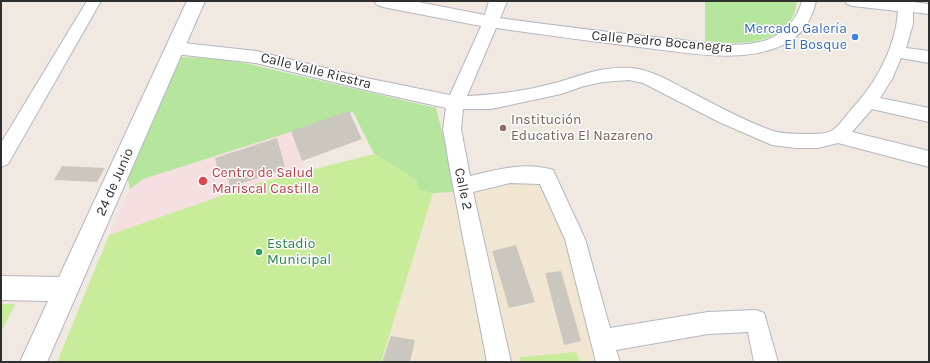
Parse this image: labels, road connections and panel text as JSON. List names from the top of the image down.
{
  "streets": {
    "street": [
      "Calle Pedro Bocanegra",
      "Calle Valle Riestra",
      "24 de Junio",
      "Calle 2"
    ]
  },
  "crossings": [
    ["Calle Pedro Bocanegra", "Calle 2"],
    ["Calle Valle Riestra", "24 de Junio"],
    ["Calle Valle Riestra", "Calle 2"]
  ],
  "places": [
    "Mercado Galería El Bosque",
    "Institución Educativa El Nazareno",
    "Centro de Salud Mariscal Castilla",
    "Estadio Municipal"
  ]
}
